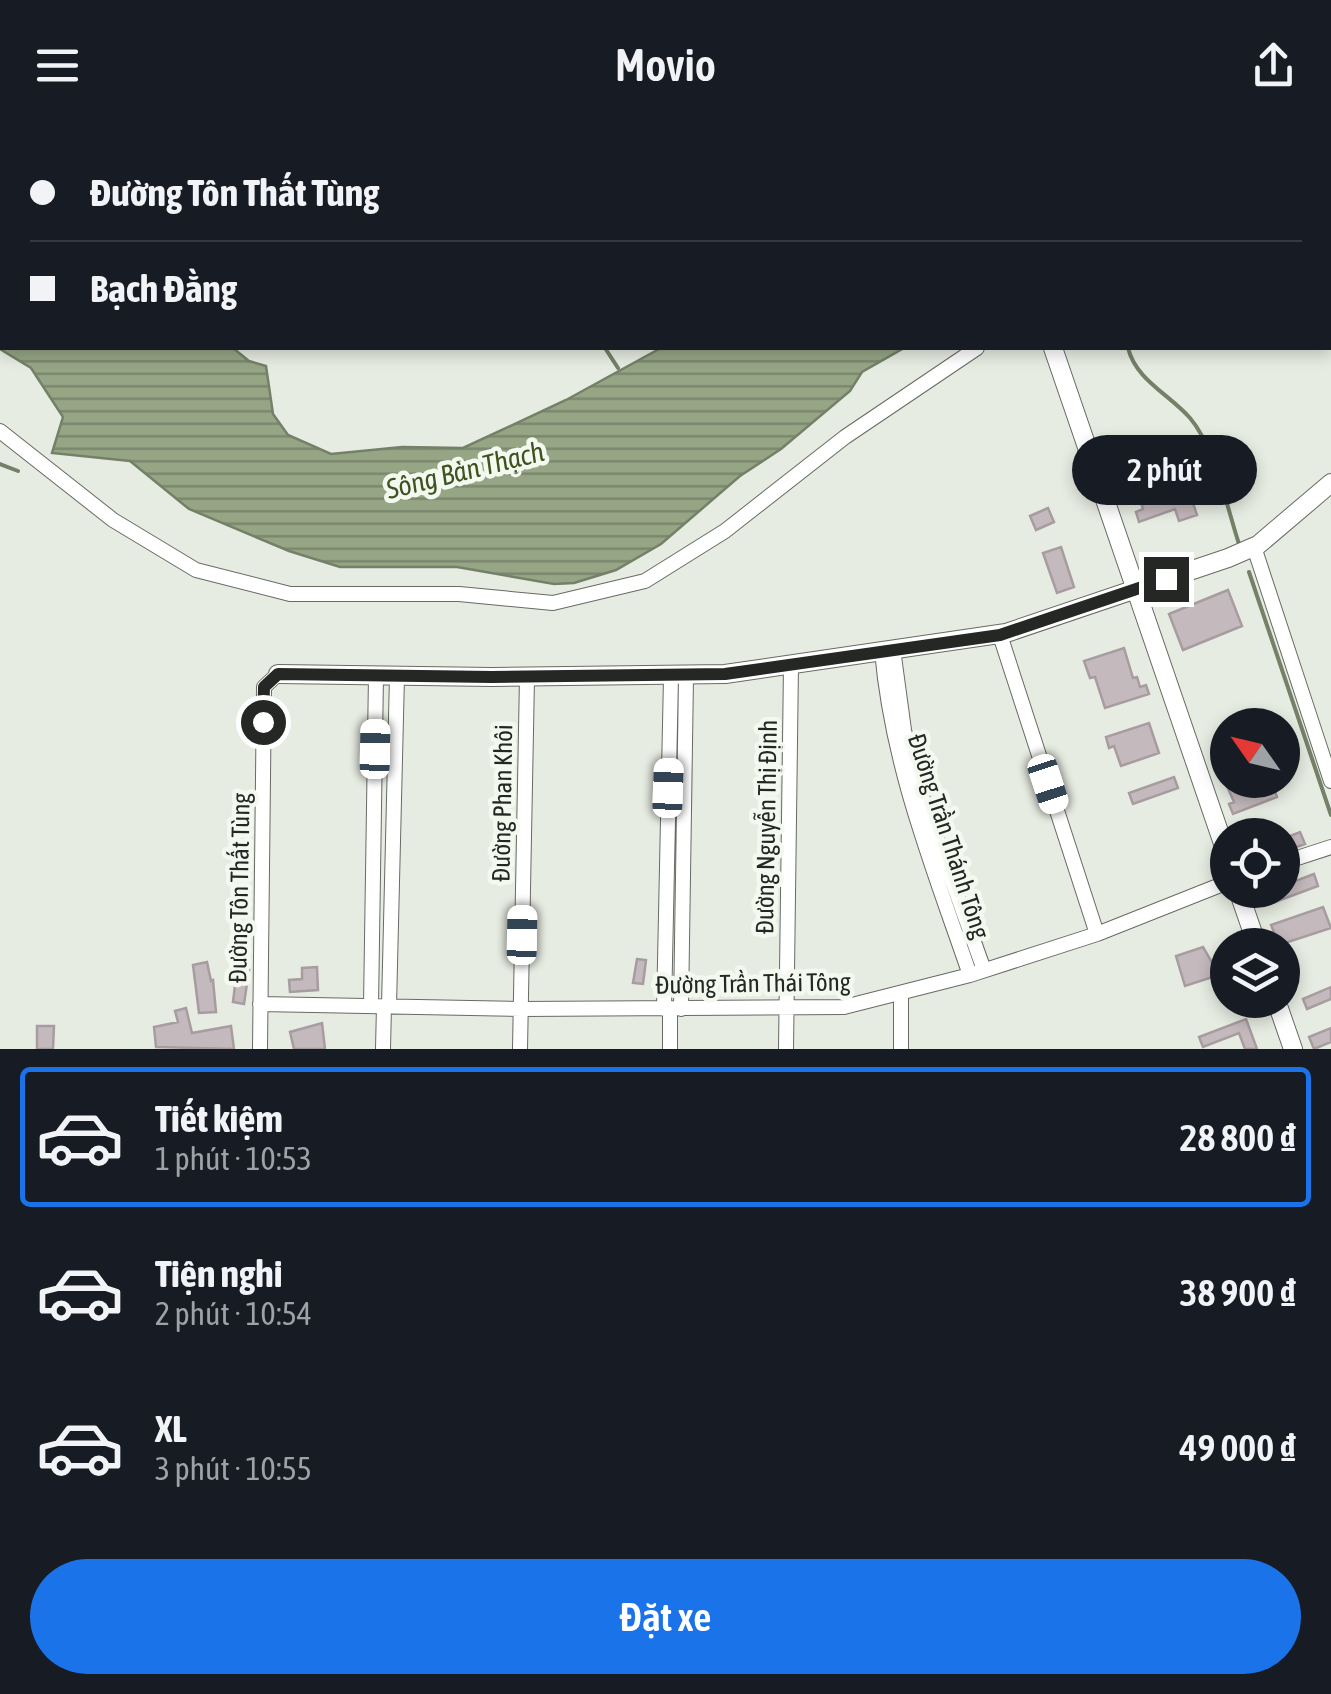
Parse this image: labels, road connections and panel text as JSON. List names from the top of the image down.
{
  "streets": {
    "street": [
      "Đường Phan Khôi",
      "Đường Nguyễn Thị Định",
      "Đường Trần Thánh Tông",
      "Đường Tôn Thất Tùng",
      "Đường Trần Thái Tông"
    ]
  },
  "crossings": [
    ["Đường Phan Khôi", "Đường Trần Thái Tông"],
    ["Đường Nguyễn Thị Định", "Đường Trần Thái Tông"],
    ["Đường Trần Thánh Tông", "Đường Trần Thái Tông"],
    ["Đường Tôn Thất Tùng", "Đường Trần Thái Tông"]
  ],
  "water": ["Sông Bàn Thạch"],
  "north": "top left",
  "page": {
    "header": "Movio",
    "banner": ["Đường Tôn Thất Tùng", "Bạch Đằng"],
    "bubble": "2 phút",
    "list": [
      {
        "name": "Tiết kiệm",
        "note": "1 phút · 10:53",
        "value": "28 800 ₫"
      },
      {
        "name": "Tiện nghi",
        "note": "2 phút · 10:54",
        "value": "38 900 ₫"
      },
      {
        "name": "XL",
        "note": "3 phút · 10:55",
        "value": "49 000 ₫"
      }
    ],
    "buttons": "Đặt xe"
  }
}
